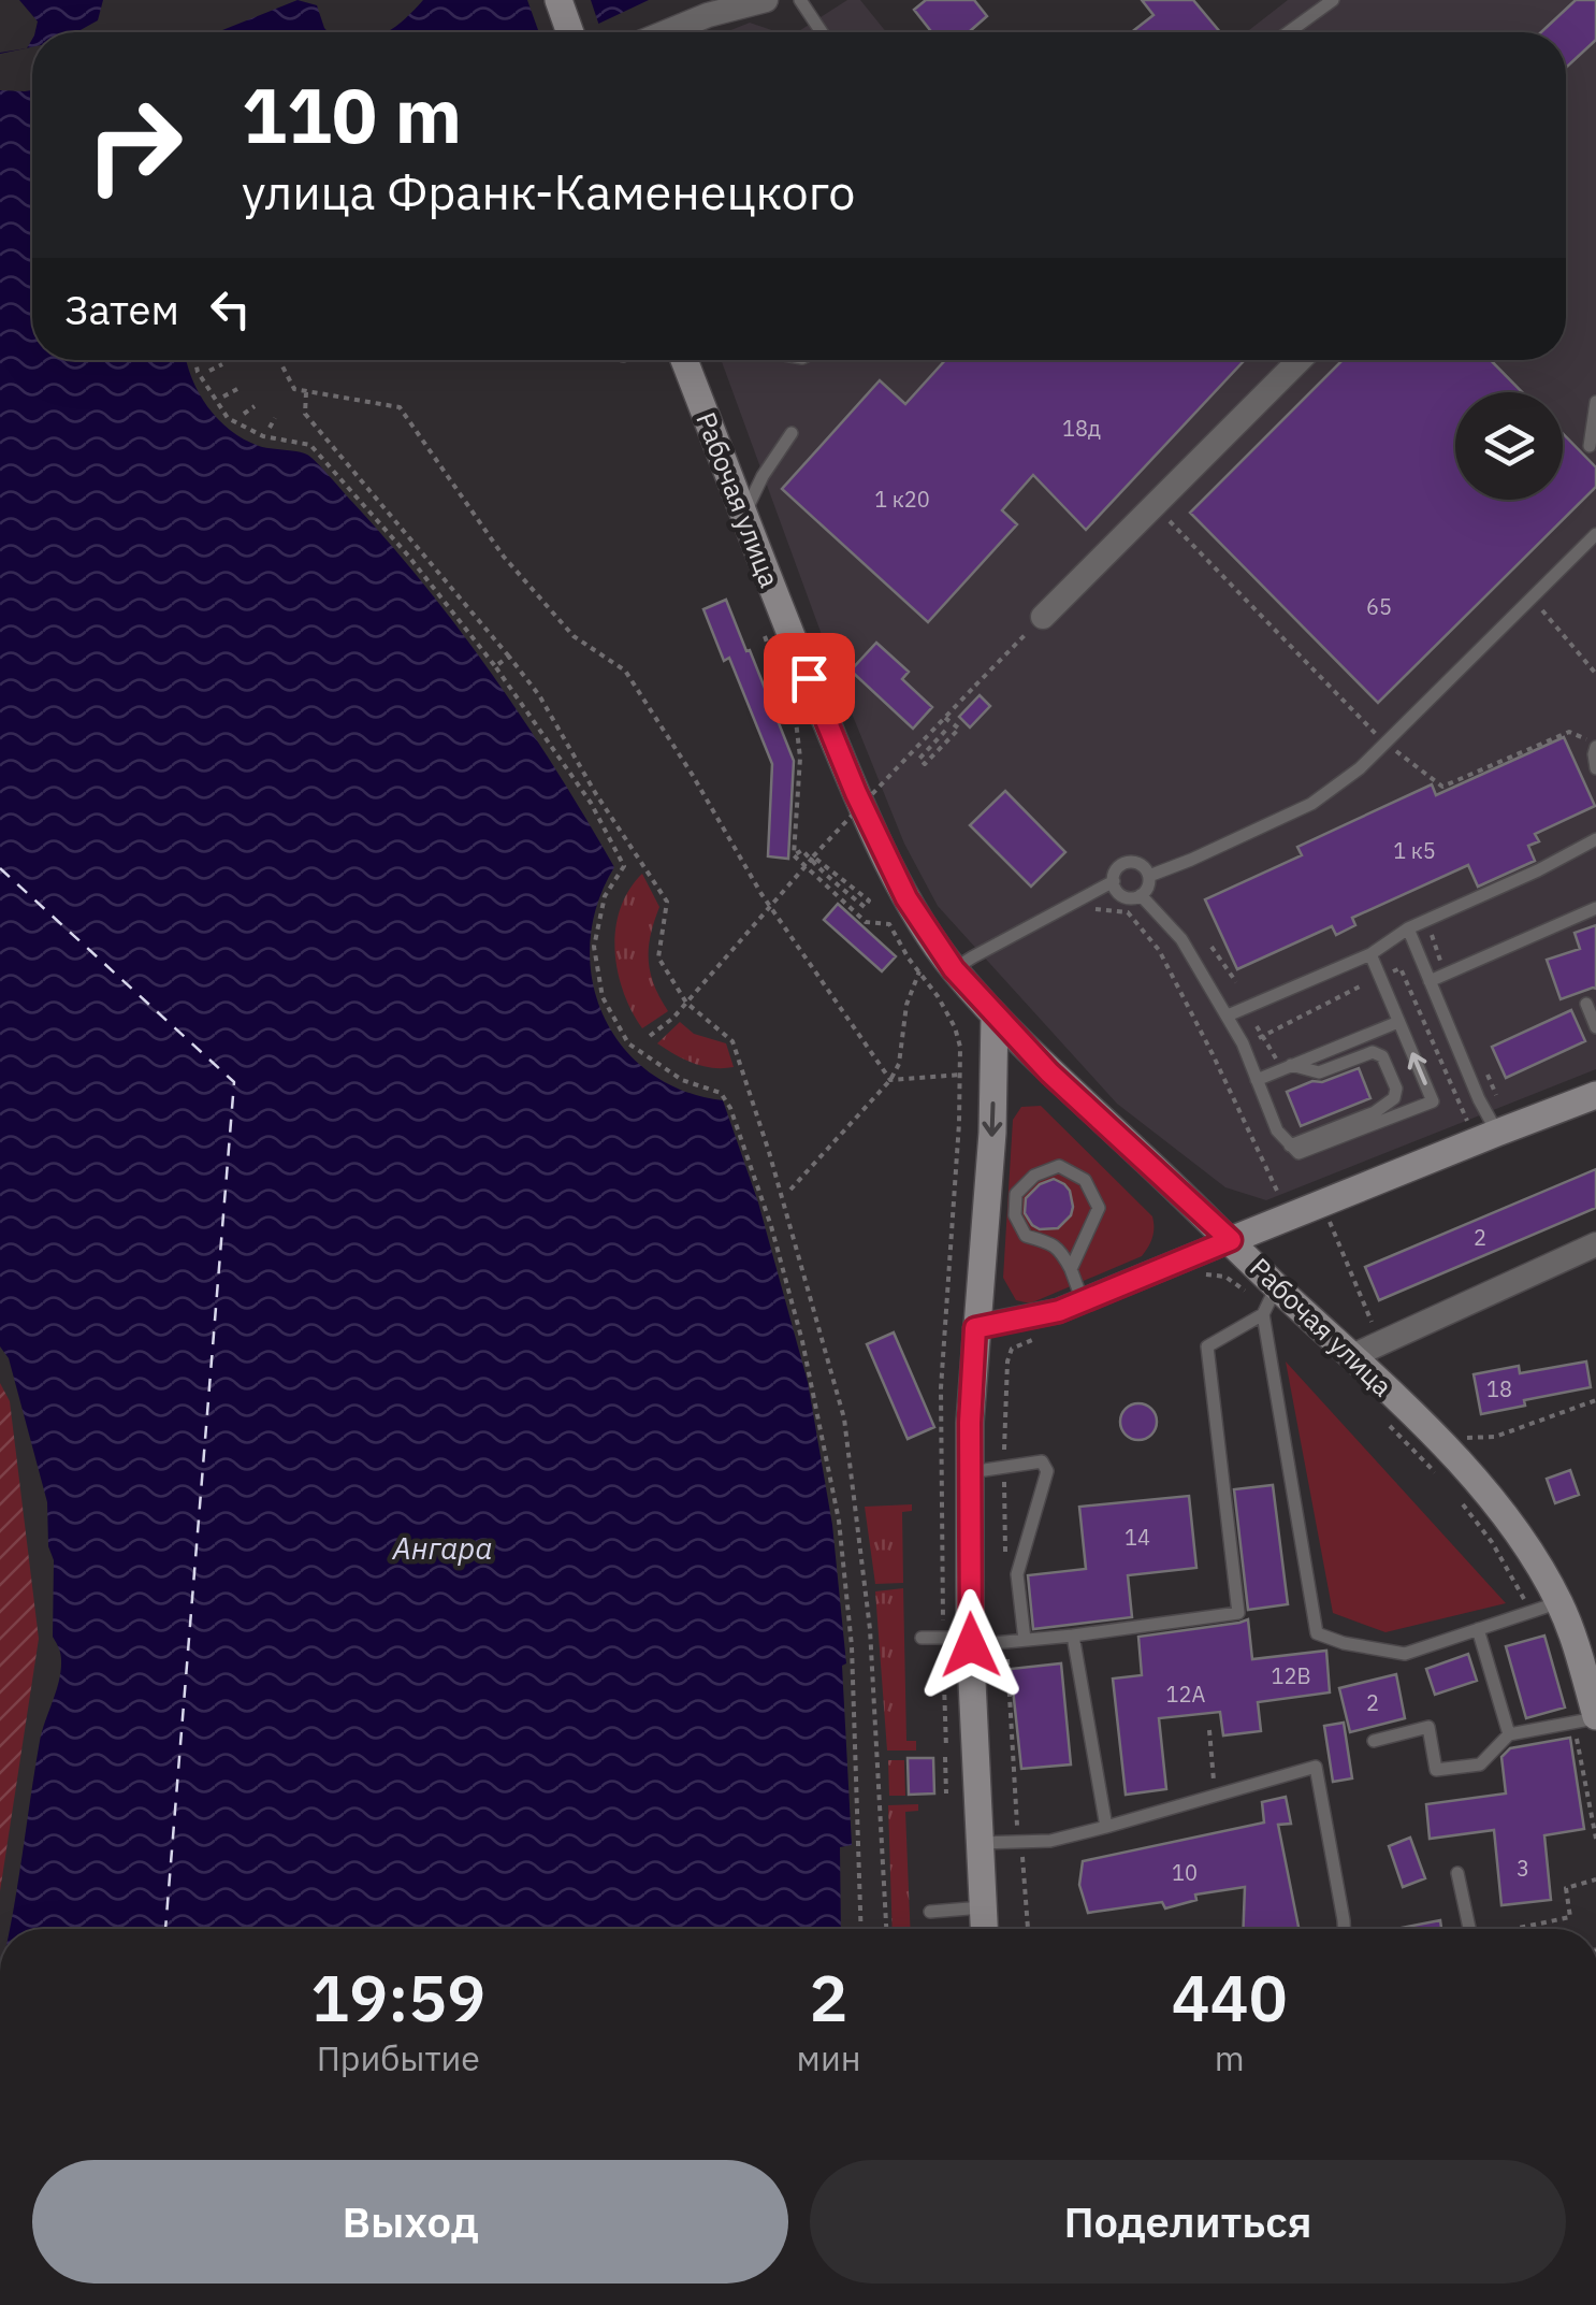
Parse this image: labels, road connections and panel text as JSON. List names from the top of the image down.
{
  "streets": {
    "main road": ["Рабочая улица"]
  },
  "water": ["Ангара"],
  "house_numbers": [
    "18д",
    "1 к20",
    "65",
    "1 к5",
    "2",
    "18",
    "14",
    "12В",
    "12А",
    "2",
    "3",
    "10"
  ],
  "page": {
    "turn": ["110 m", "улица Франк-Каменецкого"],
    "then": "Затем",
    "eta": [
      "19:59",
      "Прибытие",
      "2",
      "мин",
      "440",
      "m"
    ],
    "buttons": ["Выход", "Поделиться"]
  }
}
